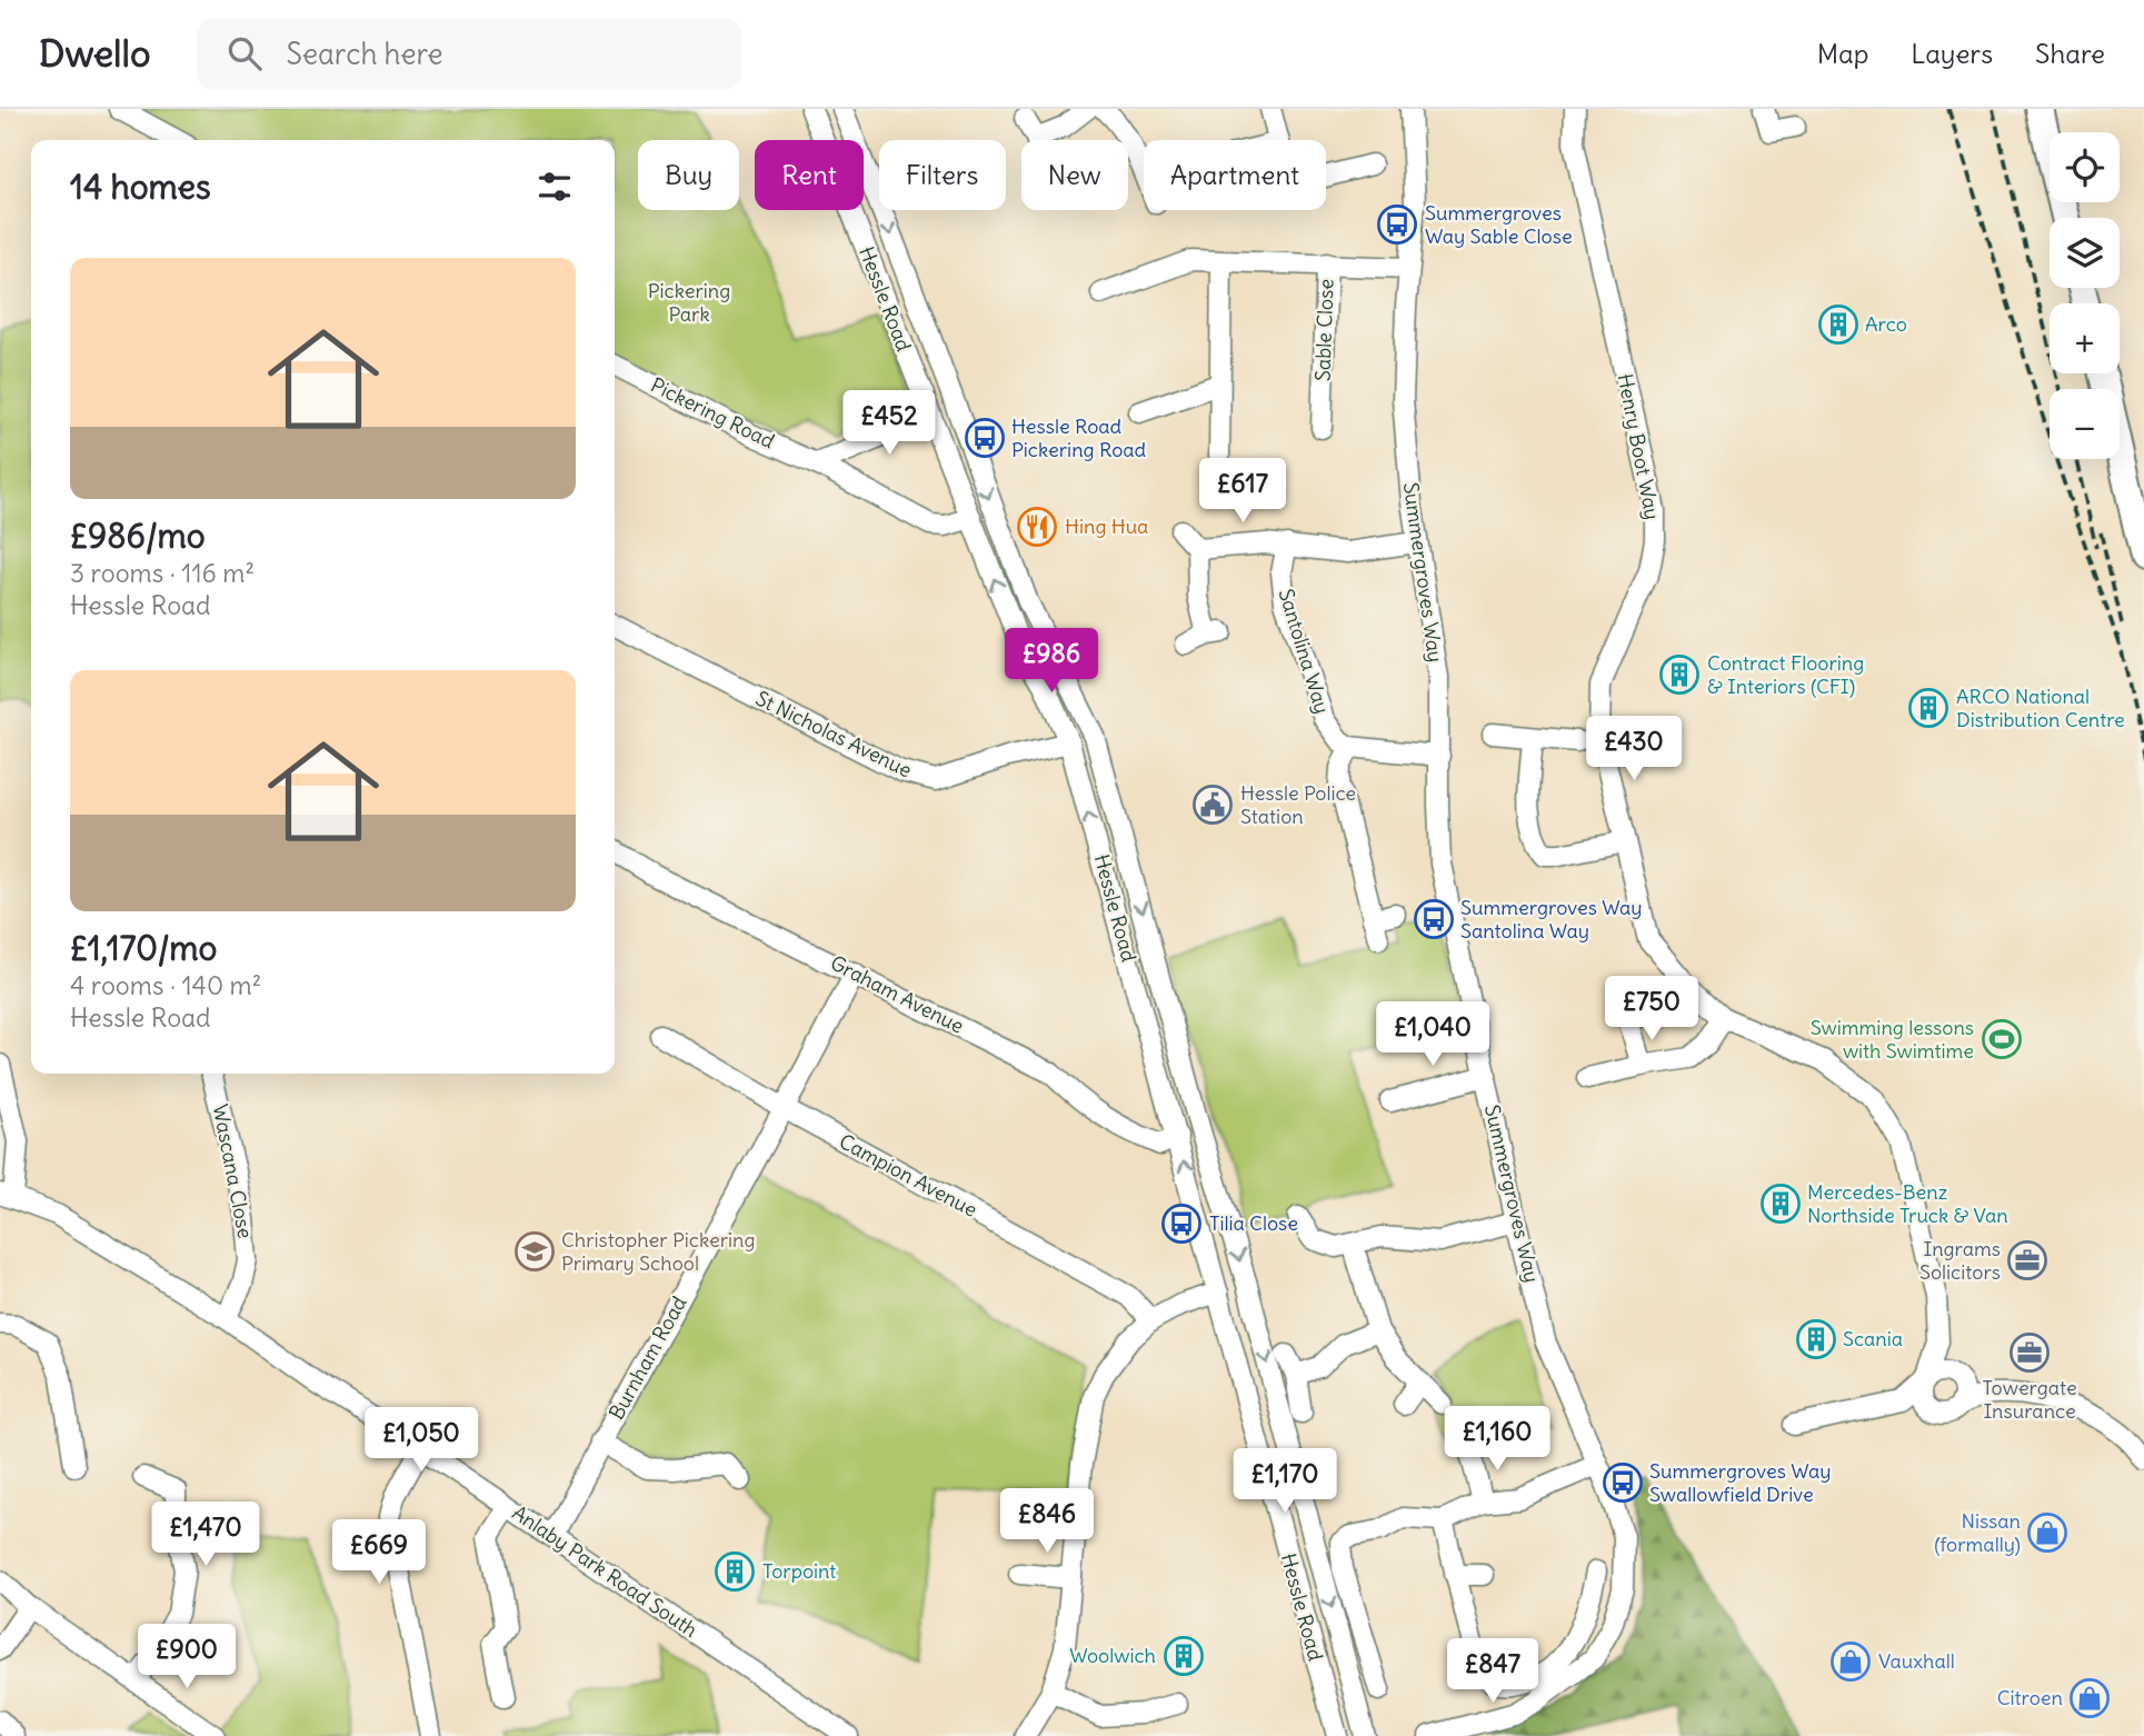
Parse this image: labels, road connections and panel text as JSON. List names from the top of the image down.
{
  "streets": {
    "street": [
      "Hessle Road",
      "Sable Close",
      "Pickering Road",
      "Henry Boot Way",
      "Summergroves Way",
      "Santolina Way",
      "St Nicholas Avenue",
      "Graham Avenue",
      "Wascana Close",
      "Campion Avenue",
      "Burnham Road",
      "Anlaby Park Road South"
    ]
  },
  "crossings": [
    ["Hessle Road", "Pickering Road"],
    ["Hessle Road", "St Nicholas Avenue"],
    ["Hessle Road", "Graham Avenue"],
    ["Sable Close", "Summergroves Way"],
    ["Graham Avenue", "Burnham Road"],
    ["Wascana Close", "Anlaby Park Road South"],
    ["Campion Avenue", "Burnham Road"],
    ["Burnham Road", "Anlaby Park Road South"]
  ],
  "parks": ["Pickering Park"],
  "places": {
    "bus stop": [
      "Summergroves Way Sable Close",
      "Hessle Road Pickering Road",
      "Summergroves Way Santolina Way",
      "Tilia Close",
      "Summergroves Way Swallowfield Drive"
    ],
    "building": [
      "Arco",
      "Contract Flooring & Interiors (CFI)",
      "ARCO National Distribution Centre",
      "Mercedes-Benz Northside Truck & Van",
      "Scania",
      "Torpoint",
      "Woolwich"
    ],
    "restaurant": ["Hing Hua"],
    "public building": ["Hessle Police Station"],
    "sports": ["Swimming lessons with Swimtime"],
    "school or university": ["Christopher Pickering Primary School"],
    "office": ["Ingrams Solicitors", "Towergate Insurance"],
    "shop": ["Nissan (formally)", "Vauxhall", "Citroen"]
  },
  "page": {
    "header": "Dwello",
    "search": "Search here",
    "nav": ["Map", "Layers", "Share"],
    "map_buttons": ["+", "−"],
    "chip": [
      "Buy",
      "Rent",
      "Filters",
      "New",
      "Apartment"
    ],
    "heading": "14 homes",
    "list": [
      {
        "name": "£986/mo",
        "note": "3 rooms · 116 m² · Hessle Road"
      },
      {
        "name": "£1,170/mo",
        "note": "4 rooms · 140 m² · Hessle Road"
      }
    ],
    "price": [
      "£452",
      "£617",
      "£986",
      "£430",
      "£750",
      "£1,040",
      "£1,160",
      "£1,050",
      "£1,170",
      "£846",
      "£1,470",
      "£669",
      "£900",
      "£847"
    ]
  }
}
